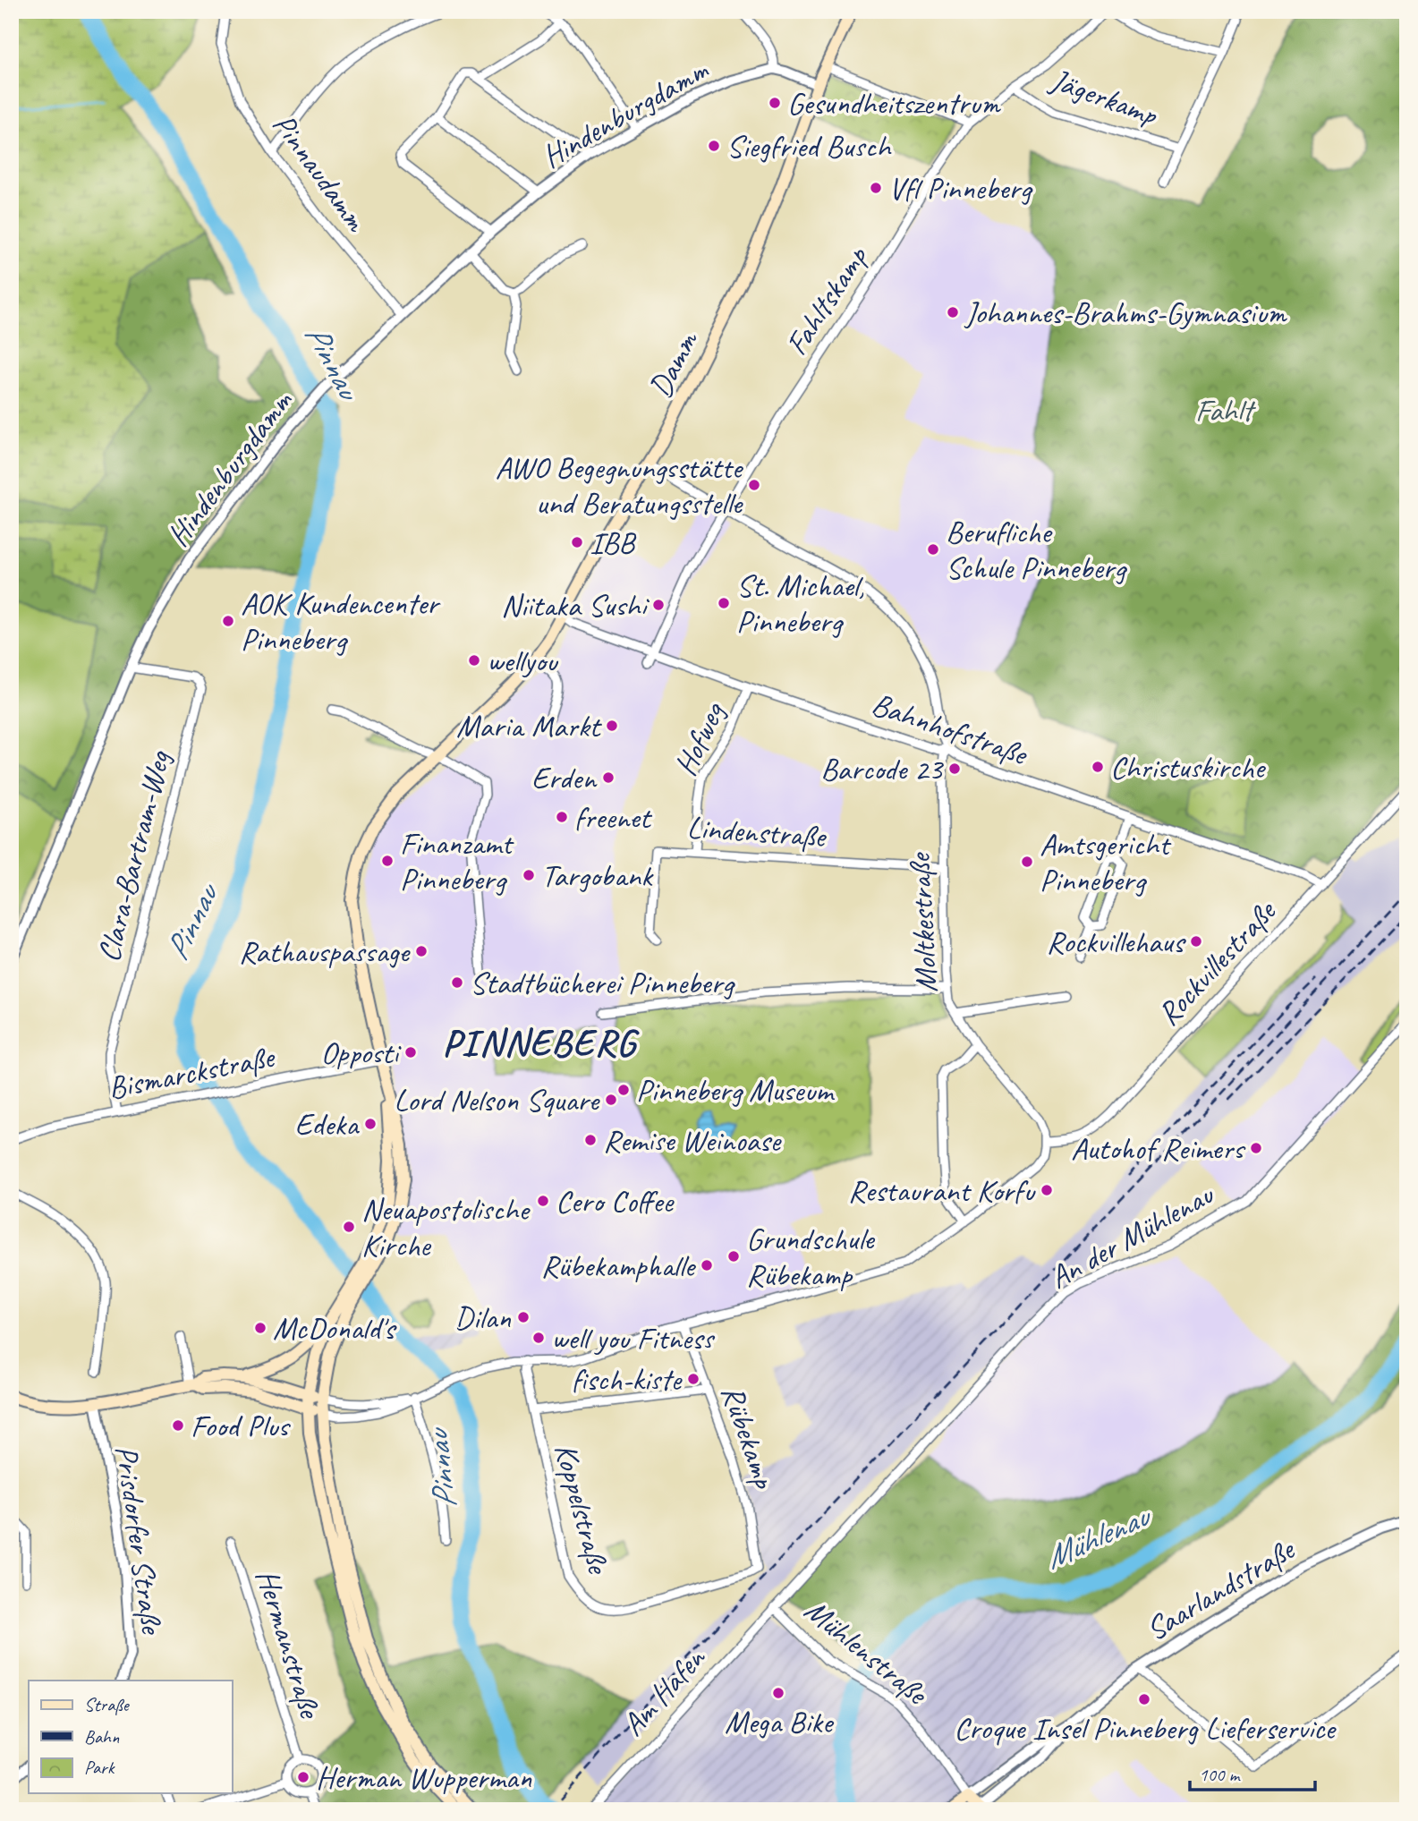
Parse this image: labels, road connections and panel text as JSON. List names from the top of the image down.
{
  "streets": {
    "main road": ["Damm", "Mühlenstraße"],
    "street": [
      "Jägerkamp",
      "Hindenburgdamm",
      "Pinnaudamm",
      "Fahltskamp",
      "Bahnhofstraße",
      "Hofweg",
      "Lindenstraße",
      "Clara-Bartram-Weg",
      "Moltkestraße",
      "Rockvillestraße",
      "Bismarckstraße",
      "An der Mühlenau",
      "Rübekamp",
      "Koppelstraße",
      "Prisdorfer Straße",
      "Saarlandstraße",
      "Hermanstraße",
      "Am Hafen"
    ]
  },
  "crossings": [
    ["Jägerkamp", "Fahltskamp"],
    ["Hindenburgdamm", "Pinnaudamm"],
    ["Hindenburgdamm", "Clara-Bartram-Weg"],
    ["Fahltskamp", "Bahnhofstraße"],
    ["Damm", "Bahnhofstraße"],
    ["Damm", "Bismarckstraße"],
    ["Bahnhofstraße", "Hofweg"],
    ["Bahnhofstraße", "Moltkestraße"],
    ["Bahnhofstraße", "Rockvillestraße"],
    ["Hofweg", "Lindenstraße"],
    ["Lindenstraße", "Moltkestraße"],
    ["Clara-Bartram-Weg", "Bismarckstraße"],
    ["Moltkestraße", "Rockvillestraße"],
    ["An der Mühlenau", "Mühlenstraße"],
    ["An der Mühlenau", "Am Hafen"],
    ["Rübekamp", "Koppelstraße"],
    ["Saarlandstraße", "Mühlenstraße"],
    ["Mühlenstraße", "Am Hafen"]
  ],
  "districts": ["PINNEBERG"],
  "water": ["Pinnau", "Mühlenau"],
  "parks": ["Fahlt"],
  "places": [
    "Gesundheitszentrum",
    "Siegfried Busch",
    "Vfl Pinneberg",
    "Johannes-Brahms-Gymnasium",
    "AWO Begegnungsstätte und Beratungsstelle",
    "IBB",
    "Berufliche Schule Pinneberg",
    "St. Michael, Pinneberg",
    "Niitaka Sushi",
    "AOK Kundencenter Pinneberg",
    "wellyou",
    "Maria Markt",
    "Christuskirche",
    "Barcode 23",
    "Erden",
    "freenet",
    "Finanzamt Pinneberg",
    "Amtsgericht Pinneberg",
    "Targobank",
    "Rockvillehaus",
    "Rathauspassage",
    "Stadtbücherei Pinneberg",
    "Opposti",
    "Pinneberg Museum",
    "Lord Nelson Square",
    "Edeka",
    "Remise Weinoase",
    "Autohof Reimers",
    "Restaurant Korfu",
    "Cero Coffee",
    "Neuapostolische Kirche",
    "Grundschule Rübekamp",
    "Rübekamphalle",
    "Dilan",
    "McDonald's",
    "well you Fitness",
    "fisch-kiste",
    "Food Plus",
    "Mega Bike",
    "Croque Insel Pinneberg Lieferservice",
    "Herman Wupperman"
  ],
  "legend": ["Straße", "Bahn", "Park"],
  "scale_bar": "100 m"
}
